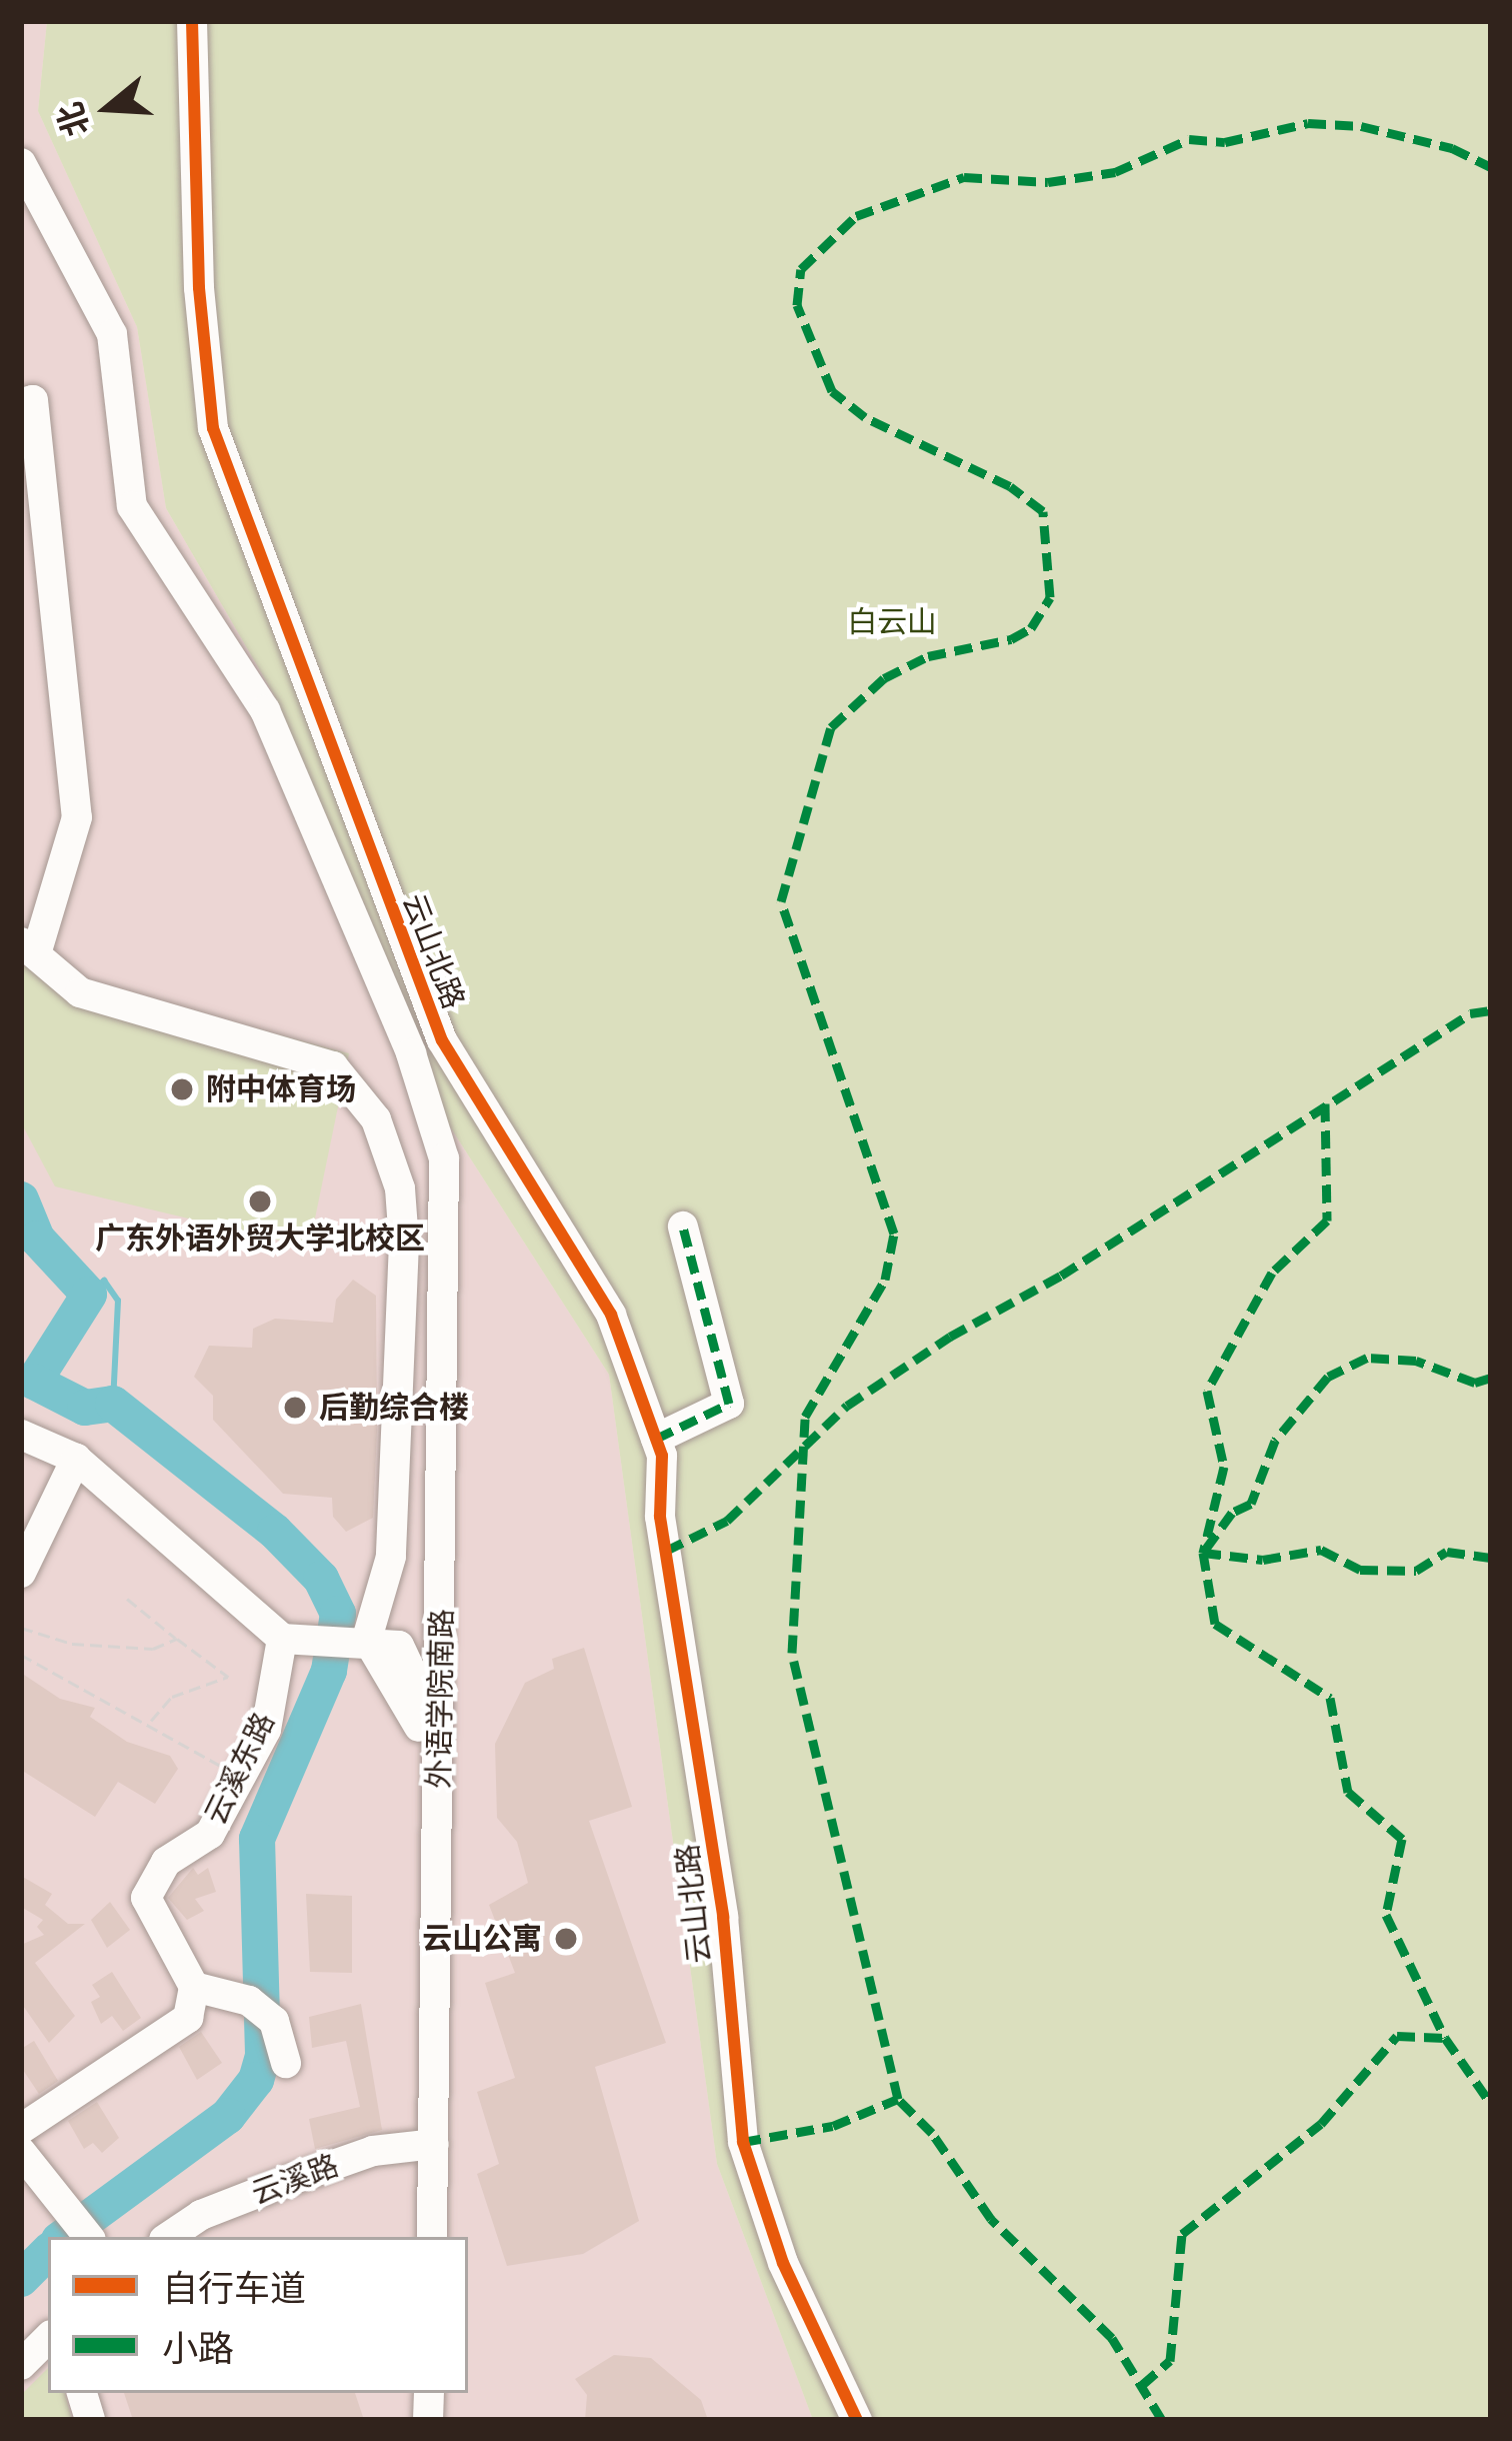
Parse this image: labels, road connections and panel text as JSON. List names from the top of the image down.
{
  "streets": {
    "street": [
      "云山北路",
      "外语学院南路",
      "云溪东路",
      "云溪路"
    ]
  },
  "crossings": [
    ["外语学院南路", "云溪路"]
  ],
  "parks": ["白云山"],
  "places": [
    "附中体育场",
    "广东外语外贸大学北校区",
    "后勤综合楼",
    "云山公寓"
  ],
  "legend": ["自行车道", "小路"],
  "north": "left"
}
